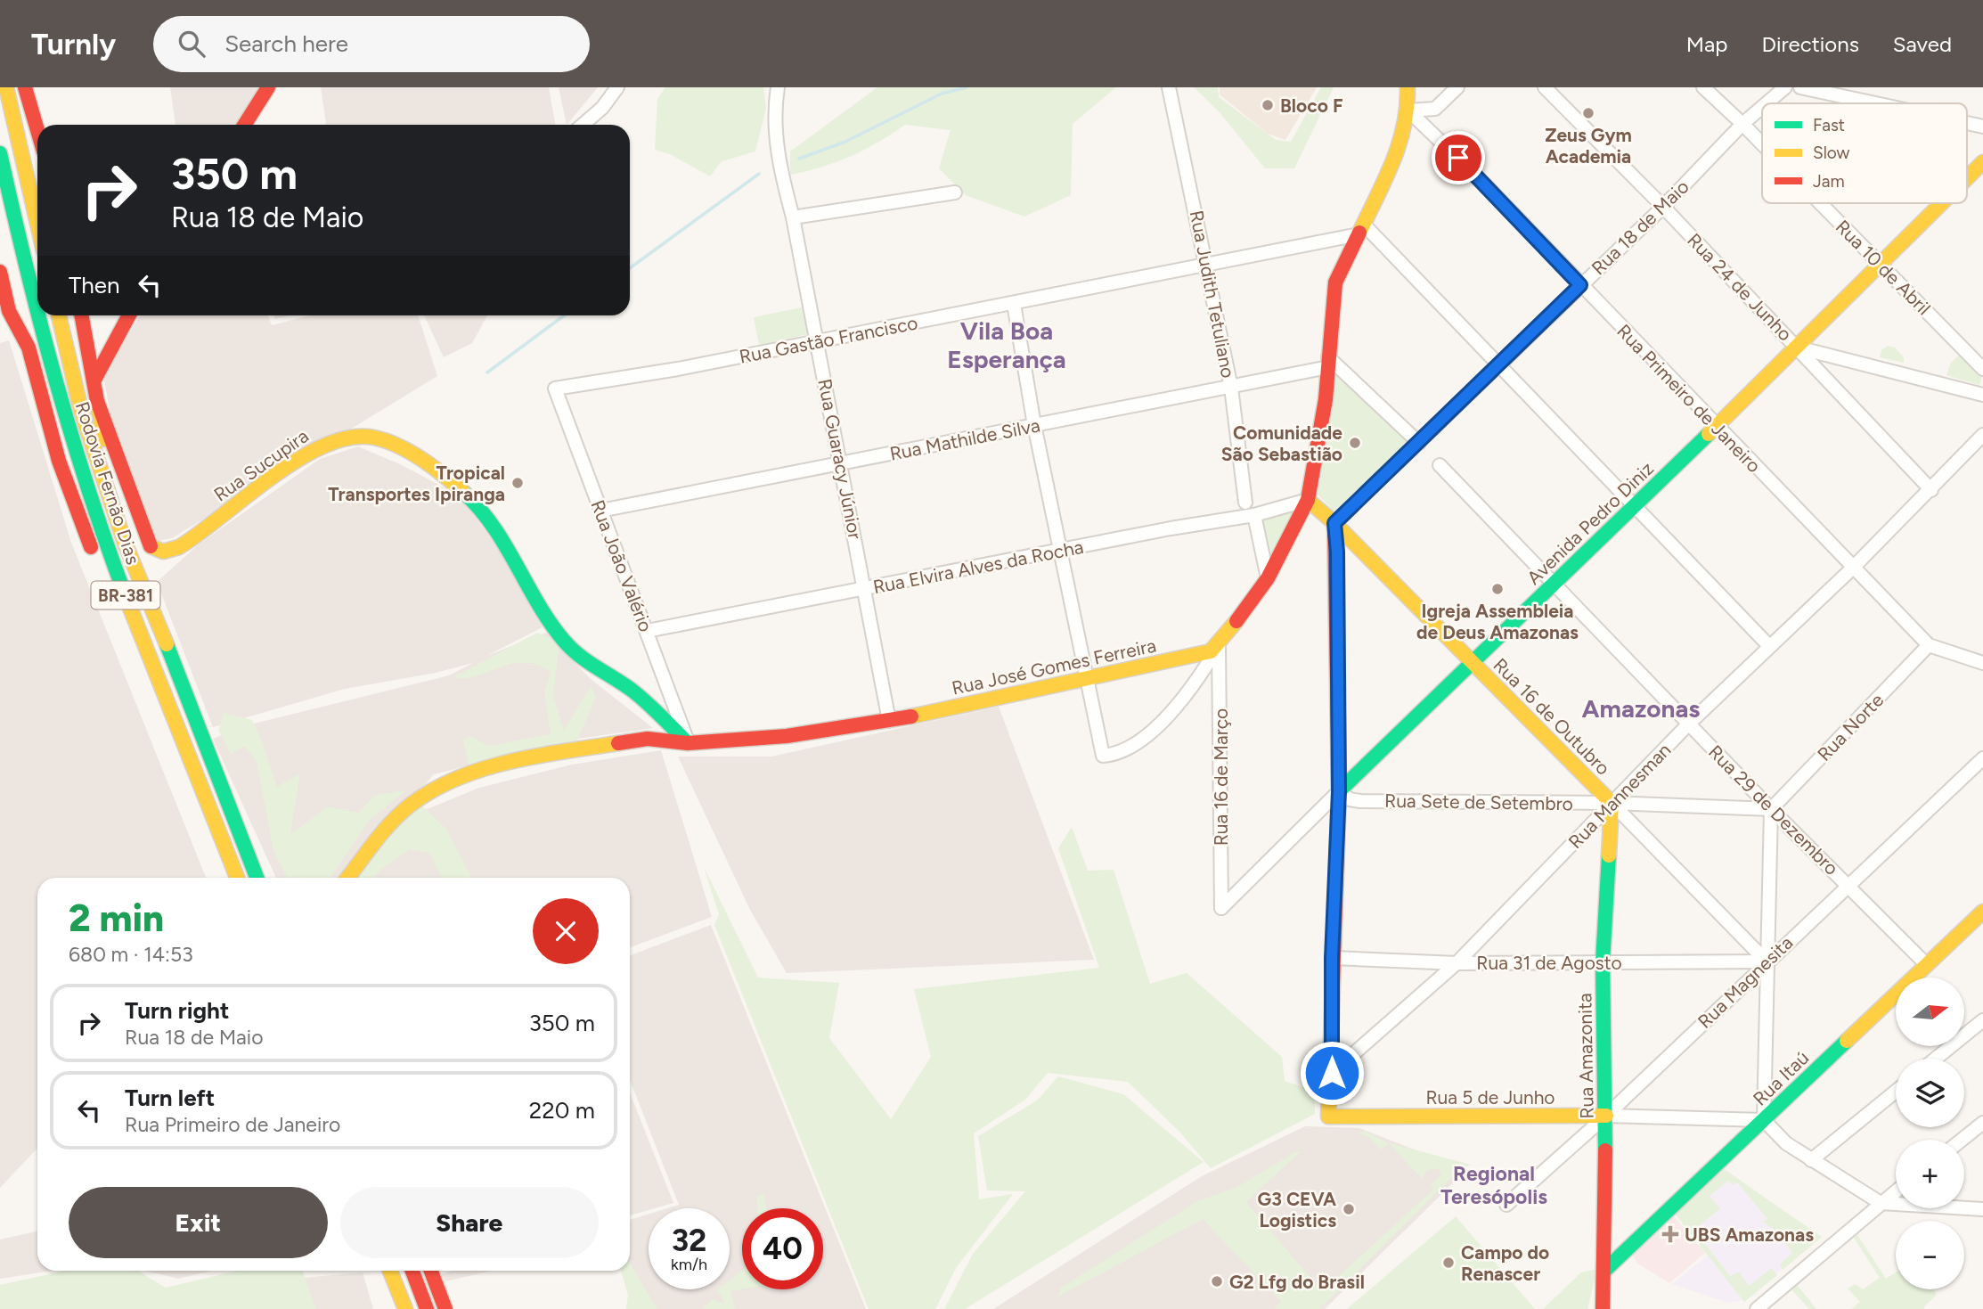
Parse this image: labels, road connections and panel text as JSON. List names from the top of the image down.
{
  "streets": {
    "main road": [
      "Rua Sucupira",
      "Rodovia Fernão Dias",
      "Avenida Pedro Diniz",
      "BR-381",
      "Rua José Gomes Ferreira",
      "Rua 16 de Outubro",
      "Rua Amazonita",
      "Rua Itaú",
      "Rua 5 de Junho"
    ],
    "street": [
      "Rua 18 de Maio",
      "Rua 10 de Abril",
      "Rua 24 de Junho",
      "Rua Judith Tetuliano",
      "Rua Gastão Francisco",
      "Rua Primeiro de Janeiro",
      "Rua Mathilde Silva",
      "Rua Guaracy Júnior",
      "Rua João Valério",
      "Rua Elvira Alves da Rocha",
      "Rua Norte",
      "Rua 16 de Março",
      "Rua Mannesman",
      "Rua Sete de Setembro",
      "Rua 29 de Dezembro",
      "Rua 31 de Agosto",
      "Rua Magnesita"
    ]
  },
  "crossings": [
    ["Rua 18 de Maio", "Rua 10 de Abril"],
    ["Rua 18 de Maio", "Rua 24 de Junho"],
    ["Rua 18 de Maio", "Rua Primeiro de Janeiro"],
    ["Rua 18 de Maio", "Rua 16 de Outubro"],
    ["Rua 10 de Abril", "Avenida Pedro Diniz"],
    ["Rua 24 de Junho", "Avenida Pedro Diniz"],
    ["Rua 24 de Junho", "Rua Mannesman"],
    ["Rua Judith Tetuliano", "Rua Gastão Francisco"],
    ["Rua Judith Tetuliano", "Rua Mathilde Silva"],
    ["Rua Gastão Francisco", "Rua Guaracy Júnior"],
    ["Rua Gastão Francisco", "Rua João Valério"],
    ["Rua Primeiro de Janeiro", "Avenida Pedro Diniz"],
    ["Rua Primeiro de Janeiro", "Rua Norte"],
    ["Rua Primeiro de Janeiro", "Rua Mannesman"],
    ["Rua Mathilde Silva", "Rua Guaracy Júnior"],
    ["Rua Mathilde Silva", "Rua João Valério"],
    ["Rua Guaracy Júnior", "Rua Elvira Alves da Rocha"],
    ["Rua Guaracy Júnior", "Rua José Gomes Ferreira"],
    ["Rua Sucupira", "Rua João Valério"],
    ["Rua Sucupira", "BR-381"],
    ["Rua Sucupira", "Rua José Gomes Ferreira"],
    ["Rodovia Fernão Dias", "BR-381"],
    ["Avenida Pedro Diniz", "Rua 16 de Outubro"],
    ["Avenida Pedro Diniz", "Rua 16 de Março"],
    ["Avenida Pedro Diniz", "Rua Sete de Setembro"],
    ["Avenida Pedro Diniz", "Rua 29 de Dezembro"],
    ["Rua João Valério", "Rua Elvira Alves da Rocha"],
    ["Rua João Valério", "Rua José Gomes Ferreira"],
    ["Rua Elvira Alves da Rocha", "Rua 16 de Outubro"],
    ["Rua José Gomes Ferreira", "Rua 16 de Março"],
    ["Rua 16 de Outubro", "Rua Mannesman"],
    ["Rua 16 de Outubro", "Rua Sete de Setembro"],
    ["Rua 16 de Outubro", "Rua 31 de Agosto"],
    ["Rua 16 de Outubro", "Rua Magnesita"],
    ["Rua 16 de Outubro", "Rua Amazonita"],
    ["Rua Norte", "Rua Sete de Setembro"],
    ["Rua Norte", "Rua 29 de Dezembro"],
    ["Rua Mannesman", "Rua Sete de Setembro"],
    ["Rua Mannesman", "Rua 29 de Dezembro"],
    ["Rua Mannesman", "Rua 31 de Agosto"],
    ["Rua Mannesman", "Rua Amazonita"],
    ["Rua Mannesman", "Rua 5 de Junho"],
    ["Rua Sete de Setembro", "Rua 29 de Dezembro"],
    ["Rua Sete de Setembro", "Rua Amazonita"],
    ["Rua 29 de Dezembro", "Rua Magnesita"],
    ["Rua 29 de Dezembro", "Rua Itaú"],
    ["Rua 31 de Agosto", "Rua Magnesita"],
    ["Rua 31 de Agosto", "Rua Amazonita"],
    ["Rua Magnesita", "Rua Amazonita"],
    ["Rua Magnesita", "Rua 5 de Junho"],
    ["Rua Amazonita", "Rua Itaú"],
    ["Rua Amazonita", "Rua 5 de Junho"],
    ["Rua Itaú", "Rua 5 de Junho"]
  ],
  "districts": ["Vila Boa Esperança", "Amazonas", "Regional Teresópolis"],
  "places": {
    "other": [
      "Bloco F",
      "Zeus Gym Academia",
      "Comunidade São Sebastião",
      "Tropical Transportes Ipiranga",
      "Igreja Assembleia de Deus Amazonas",
      "G3 CEVA Logistics",
      "Campo do Renascer",
      "G2 Lfg do Brasil"
    ],
    "health": ["UBS Amazonas"]
  },
  "legend": ["Fast", "Slow", "Jam"],
  "north": "right",
  "page": {
    "header": "Turnly",
    "search": "Search here",
    "nav": ["Map", "Directions", "Saved"],
    "turn": ["350 m", "Rua 18 de Maio"],
    "then": "Then",
    "heading": ["2 min", "680 m · 14:53"],
    "map_buttons": ["+", "−"],
    "list": [
      {
        "name": "Turn right",
        "note": "Rua 18 de Maio",
        "value": "350 m"
      },
      {
        "name": "Turn left",
        "note": "Rua Primeiro de Janeiro",
        "value": "220 m"
      }
    ],
    "buttons": ["Exit", "Share"],
    "speed": "32 km/h",
    "limit": "40"
  }
}
